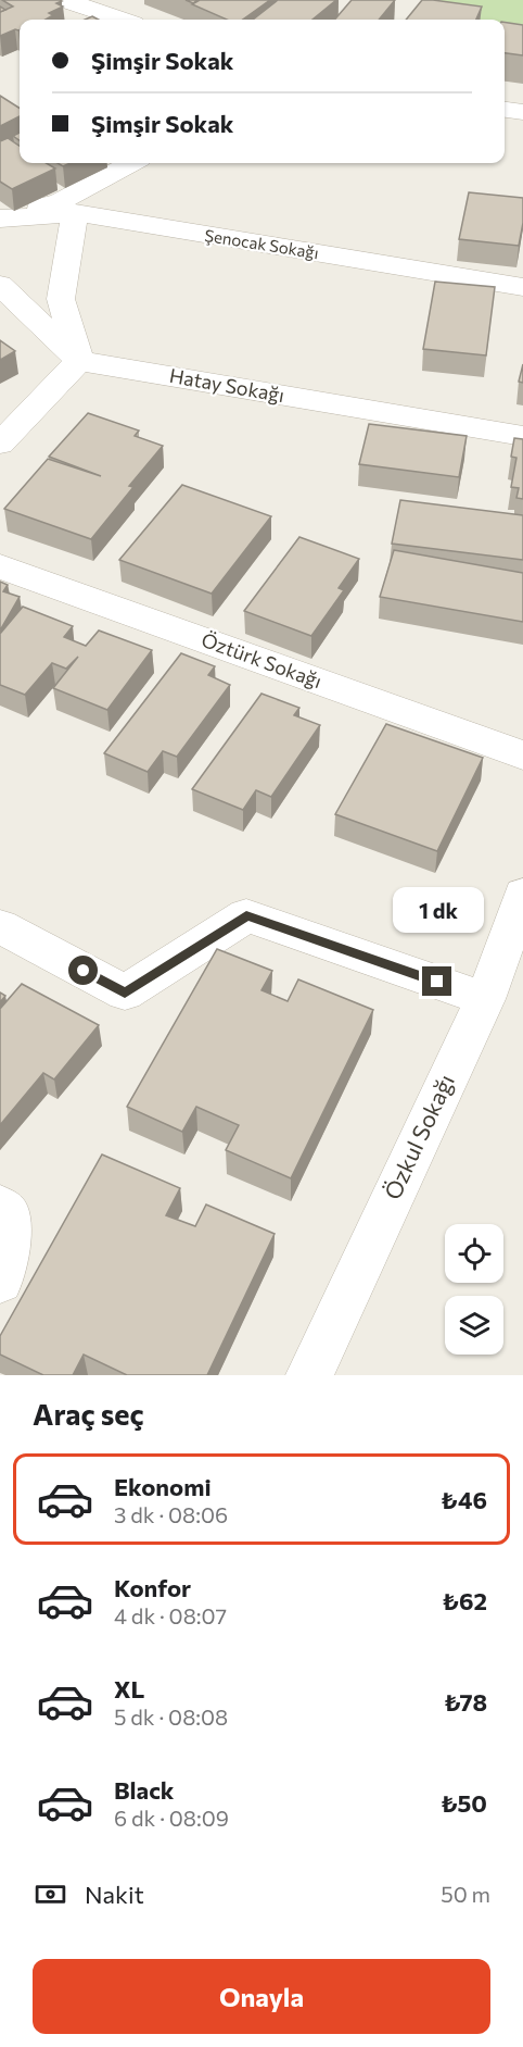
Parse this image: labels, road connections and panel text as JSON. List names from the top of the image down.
{
  "streets": {
    "street": [
      "Şenocak Sokağı",
      "Hatay Sokağı",
      "Öztürk Sokağı",
      "Özkul Sokağı"
    ]
  },
  "page": {
    "banner": ["Şimşir Sokak", "Şimşir Sokak"],
    "bubble": "1 dk",
    "heading": "Araç seç",
    "list": [
      {
        "name": "Ekonomi",
        "note": "3 dk · 08:06",
        "value": "₺46"
      },
      {
        "name": "Konfor",
        "note": "4 dk · 08:07",
        "value": "₺62"
      },
      {
        "name": "XL",
        "note": "5 dk · 08:08",
        "value": "₺78"
      },
      {
        "name": "Black",
        "note": "6 dk · 08:09",
        "value": "₺50"
      }
    ],
    "pay": ["Nakit", "50 m"],
    "buttons": "Onayla"
  }
}
